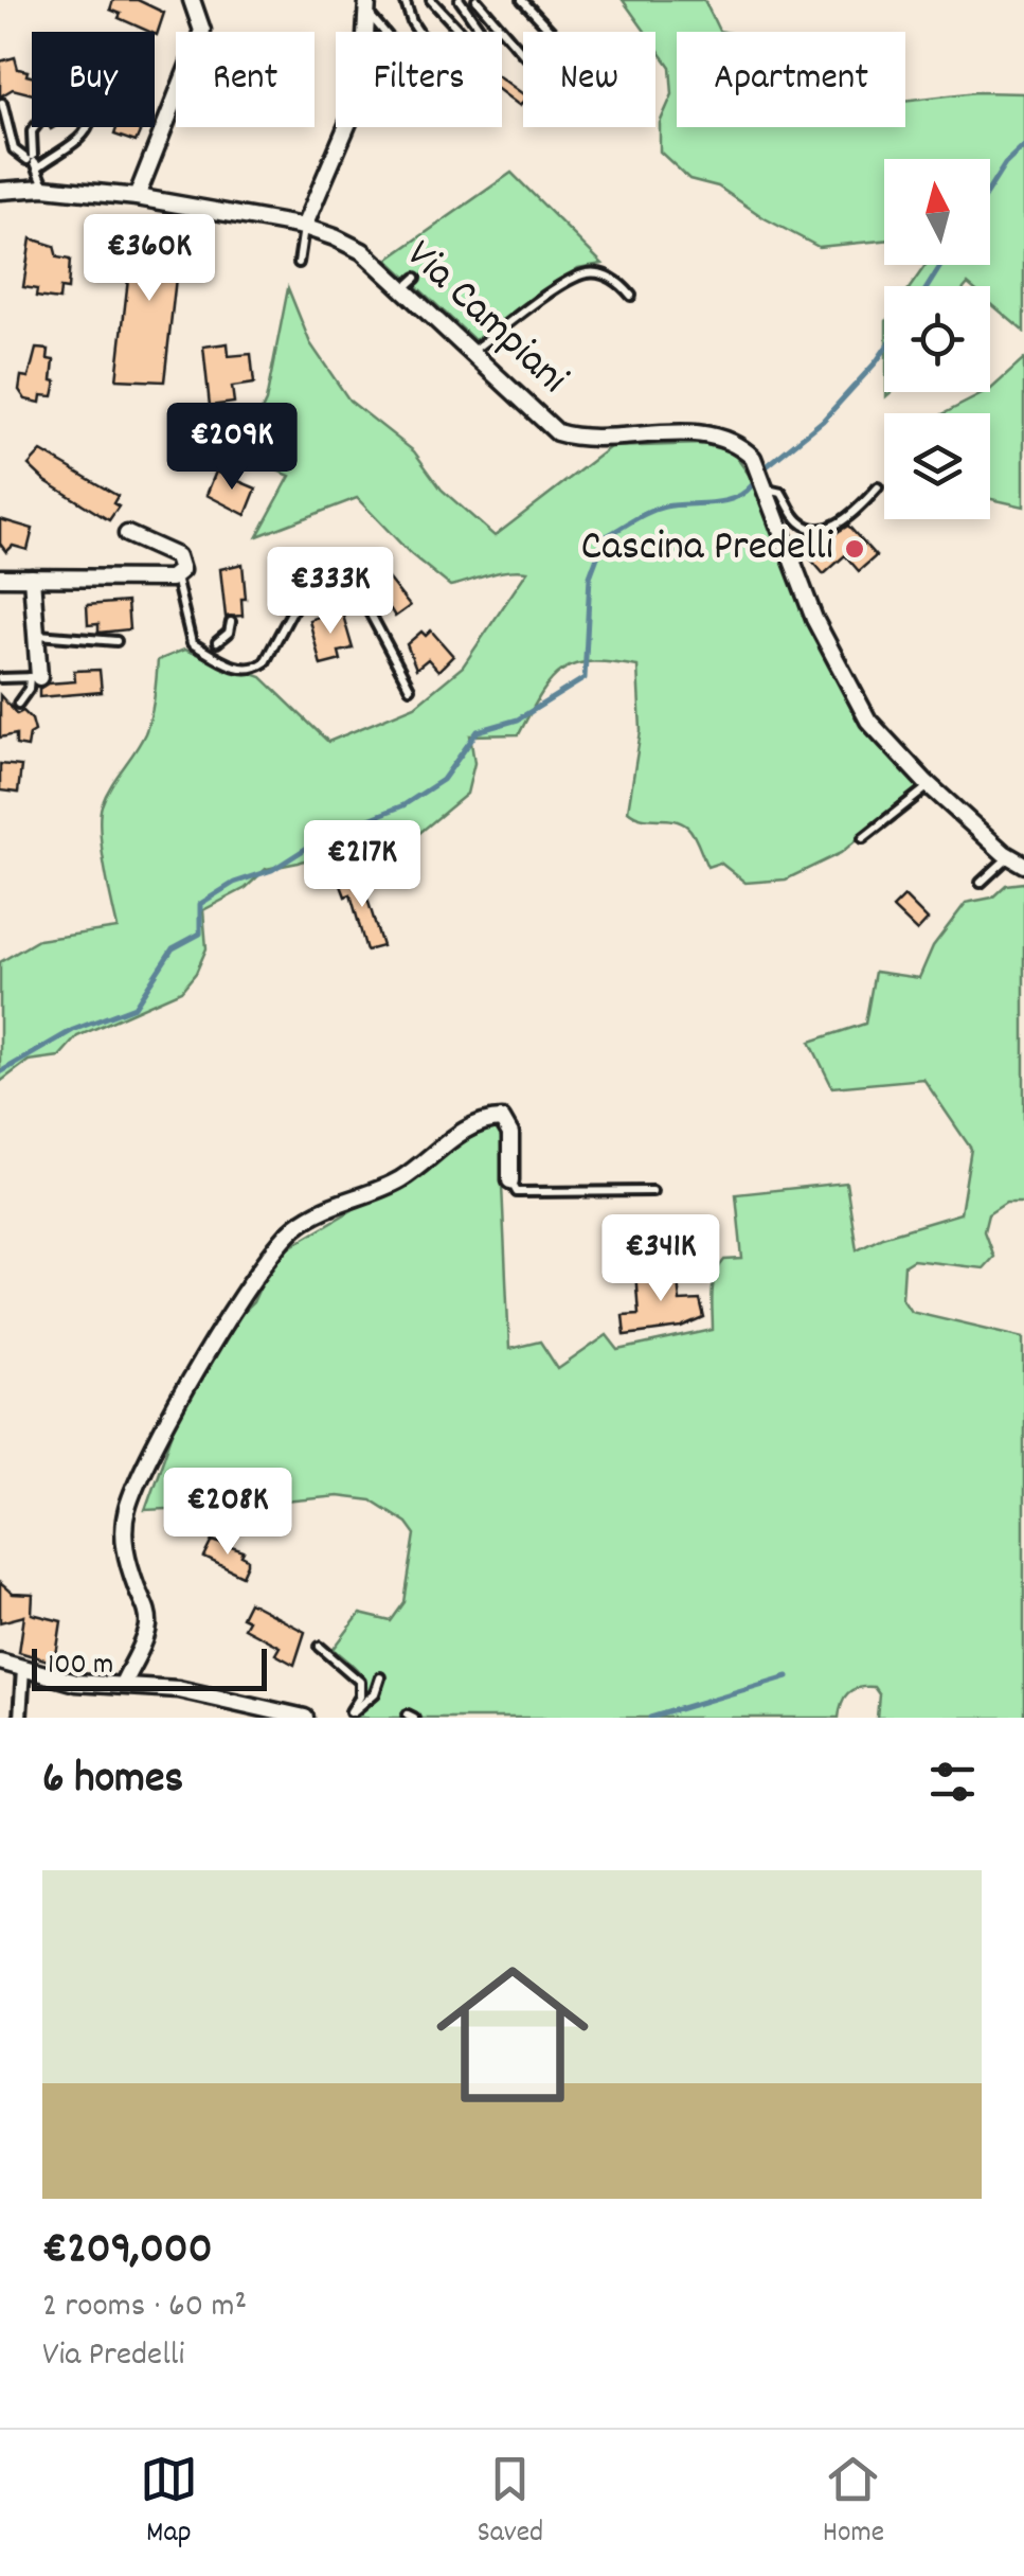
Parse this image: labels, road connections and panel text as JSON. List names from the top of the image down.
{
  "streets": {
    "street": ["Via Campiani"]
  },
  "places": ["Cascina Predelli"],
  "scale_bar": "100 m",
  "north": "top",
  "page": {
    "chip": [
      "Buy",
      "Rent",
      "Filters",
      "New",
      "Apartment"
    ],
    "price": [
      "€360K",
      "€209K",
      "€333K",
      "€217K",
      "€341K",
      "€208K"
    ],
    "scale": "100 m",
    "heading": "6 homes",
    "list": [
      {
        "name": "€209,000",
        "note": "2 rooms · 60 m² · Via Predelli"
      }
    ],
    "tabs": ["Map", "Saved", "Home"]
  }
}
